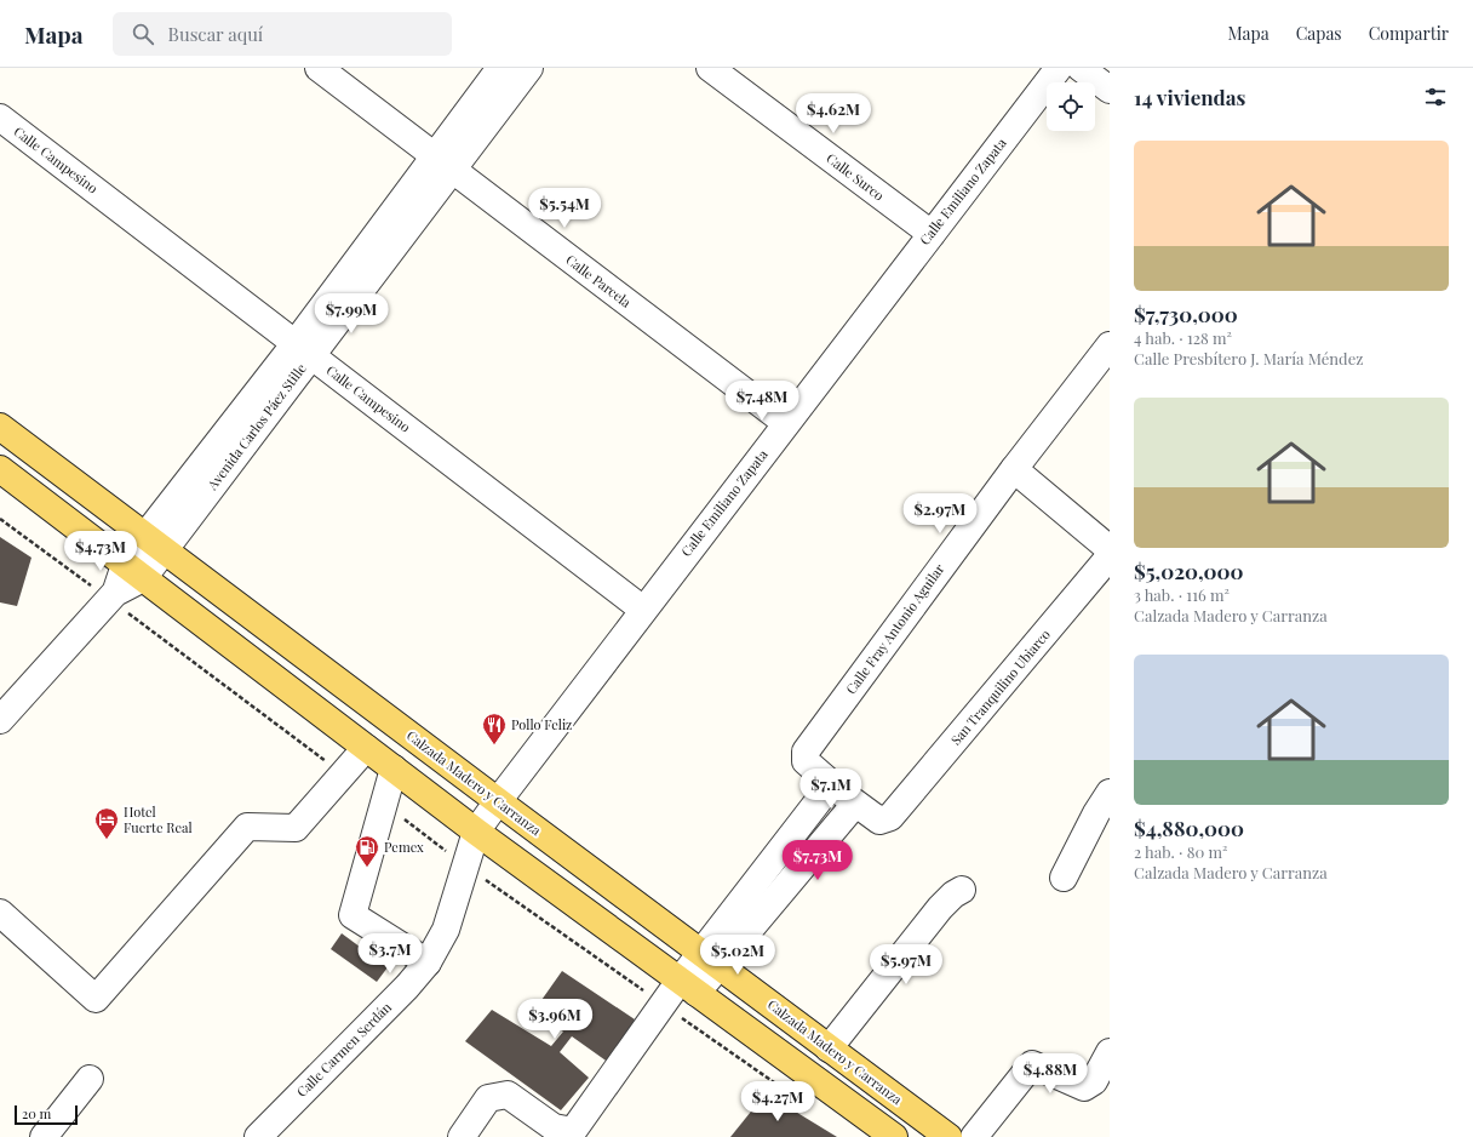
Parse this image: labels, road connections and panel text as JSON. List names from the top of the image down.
{
  "streets": {
    "main road": ["Calzada Madero y Carranza"],
    "street": [
      "Calle Campesino",
      "Calle Surco",
      "Calle Emiliano Zapata",
      "Calle Parcela",
      "Avenida Carlos Páez Stille",
      "Calle Fray Antonio Aguilar",
      "San Tranquilino Ubiarco",
      "Calle Carmen Serdán"
    ]
  },
  "crossings": [
    ["Calle Campesino", "Calle Emiliano Zapata"],
    ["Calle Campesino", "Avenida Carlos Páez Stille"],
    ["Calle Surco", "Calle Emiliano Zapata"],
    ["Calle Emiliano Zapata", "Calle Parcela"],
    ["Calle Emiliano Zapata", "Calzada Madero y Carranza"],
    ["Calle Emiliano Zapata", "Calle Carmen Serdán"],
    ["Calle Parcela", "Avenida Carlos Páez Stille"],
    ["Avenida Carlos Páez Stille", "Calzada Madero y Carranza"],
    ["Calzada Madero y Carranza", "Calle Carmen Serdán"]
  ],
  "places": {
    "restaurant": ["Pollo Feliz"],
    "hotel": ["Hotel Fuerte Real"],
    "fuel station": ["Pemex"]
  },
  "scale_bar": "20 m",
  "page": {
    "header": "Mapa",
    "search": "Buscar aquí",
    "nav": ["Mapa", "Capas", "Compartir"],
    "heading": "14 viviendas",
    "price": [
      "$4.62M",
      "$5.54M",
      "$7.99M",
      "$7.48M",
      "$2.97M",
      "$4.73M",
      "$7.1M",
      "$7.73M",
      "$3.7M",
      "$5.02M",
      "$5.97M",
      "$3.96M",
      "$4.88M",
      "$4.27M"
    ],
    "list": [
      {
        "name": "$7,730,000",
        "note": "4 hab. · 128 m² · Calle Presbítero J. María Méndez"
      },
      {
        "name": "$5,020,000",
        "note": "3 hab. · 116 m² · Calzada Madero y Carranza"
      },
      {
        "name": "$4,880,000",
        "note": "2 hab. · 80 m² · Calzada Madero y Carranza"
      }
    ],
    "scale": "20 m"
  }
}
